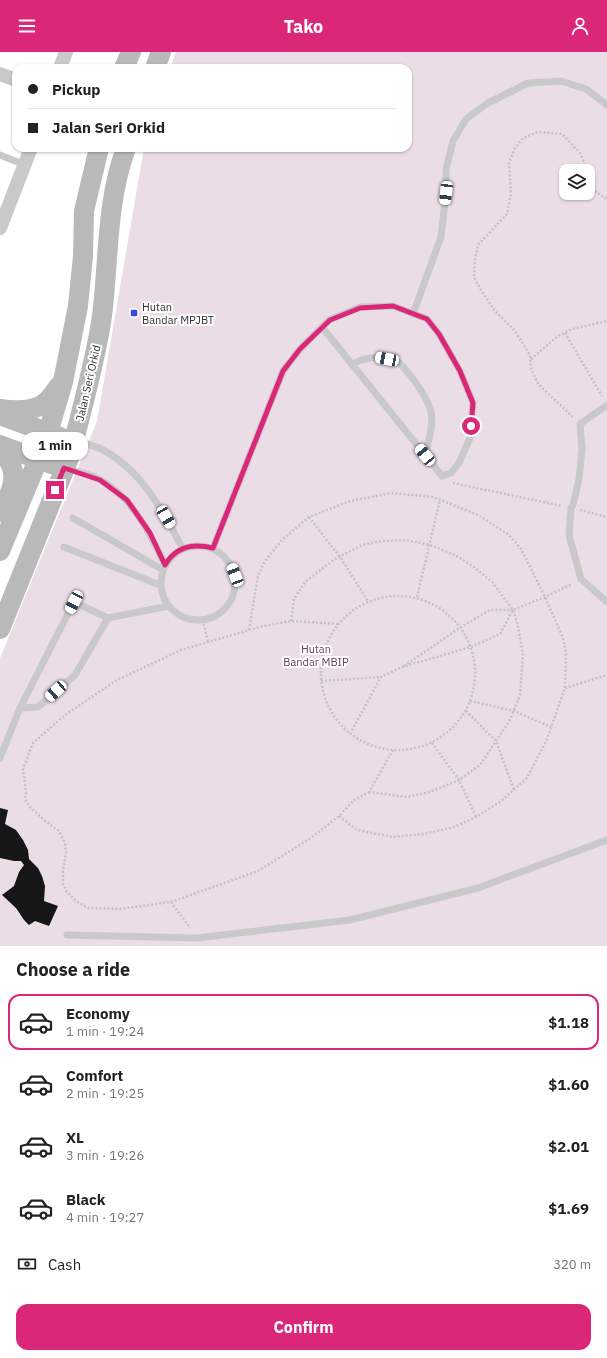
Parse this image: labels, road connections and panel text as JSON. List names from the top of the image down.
{
  "streets": {
    "main road": ["Jalan Seri Orkid"]
  },
  "parks": ["Hutan Bandar MBIP"],
  "places": {
    "transit": ["Hutan Bandar MPJBT"]
  },
  "page": {
    "header": "Tako",
    "banner": ["Pickup", "Jalan Seri Orkid"],
    "bubble": "1 min",
    "heading": "Choose a ride",
    "list": [
      {
        "name": "Economy",
        "note": "1 min · 19:24",
        "value": "$1.18"
      },
      {
        "name": "Comfort",
        "note": "2 min · 19:25",
        "value": "$1.60"
      },
      {
        "name": "XL",
        "note": "3 min · 19:26",
        "value": "$2.01"
      },
      {
        "name": "Black",
        "note": "4 min · 19:27",
        "value": "$1.69"
      }
    ],
    "pay": ["Cash", "320 m"],
    "buttons": "Confirm"
  }
}
